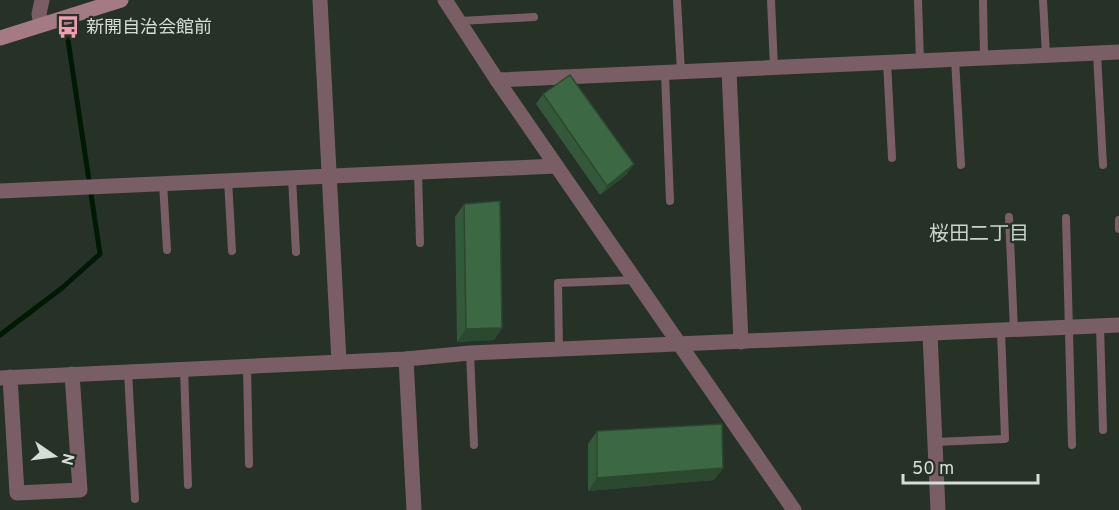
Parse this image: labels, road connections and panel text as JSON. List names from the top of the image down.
{
  "districts": ["桜田二丁目"],
  "places": {
    "bus stop": ["新開自治会館前"]
  },
  "scale_bar": "50 m",
  "north": "right"
}
